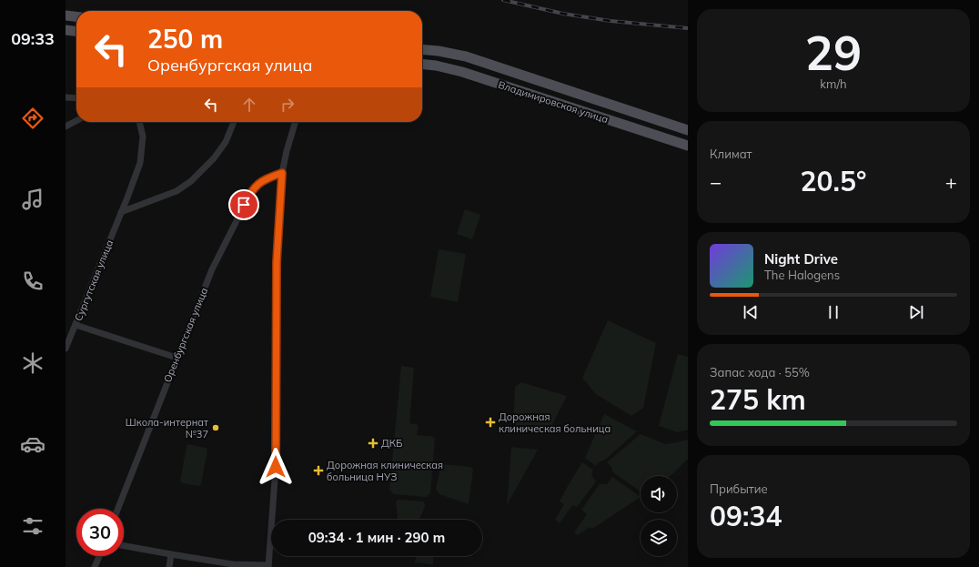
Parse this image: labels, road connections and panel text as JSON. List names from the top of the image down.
{
  "streets": {
    "main road": ["Владимировская улица"],
    "street": ["Сургутская улица", "Оренбургская улица"]
  },
  "places": {
    "health": ["Дорожная клиническая больница", "ДКБ", "Дорожная клиническая больница НУЗ"],
    "other": ["Школа-интернат №37"]
  },
  "page": {
    "tabs": "09:33",
    "tile": [
      ["29", "km/h"],
      "Климат",
      ["Запас хода · 55%", "275 km"],
      ["Прибытие", "09:34"]
    ],
    "turn": ["250 m", "Оренбургская улица"],
    "heat": ["−", "20.5°", "+"],
    "song": ["Night Drive", "The Halogens"],
    "limit": "30",
    "trip": "09:34 · 1 мин · 290 m"
  }
}
